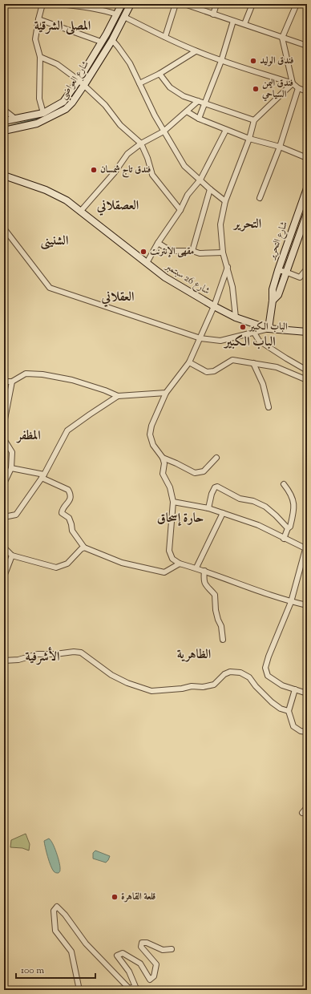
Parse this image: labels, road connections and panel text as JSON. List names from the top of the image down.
{
  "streets": {
    "main road": ["شارع العواضي", "شارع التحرير", "شارع 26 سبتمبر"]
  },
  "crossings": [
    ["شارع التحرير", "شارع 26 سبتمبر"]
  ],
  "districts": [
    "المصلى الشرقية",
    "العصقلاني",
    "التحرير",
    "الشنينى",
    "العقلاني",
    "الباب الكبير",
    "المظفر",
    "حارة إسحاق",
    "الظاهرية",
    "الأشرفية"
  ],
  "places": [
    "فندق الوليد",
    "فندق اليمن السياحي",
    "فندق تاج شمسان",
    "مقهى الإنترنت",
    "الباب الكبير",
    "قلعة القاهرة"
  ],
  "scale_bar": "100 m"
}
